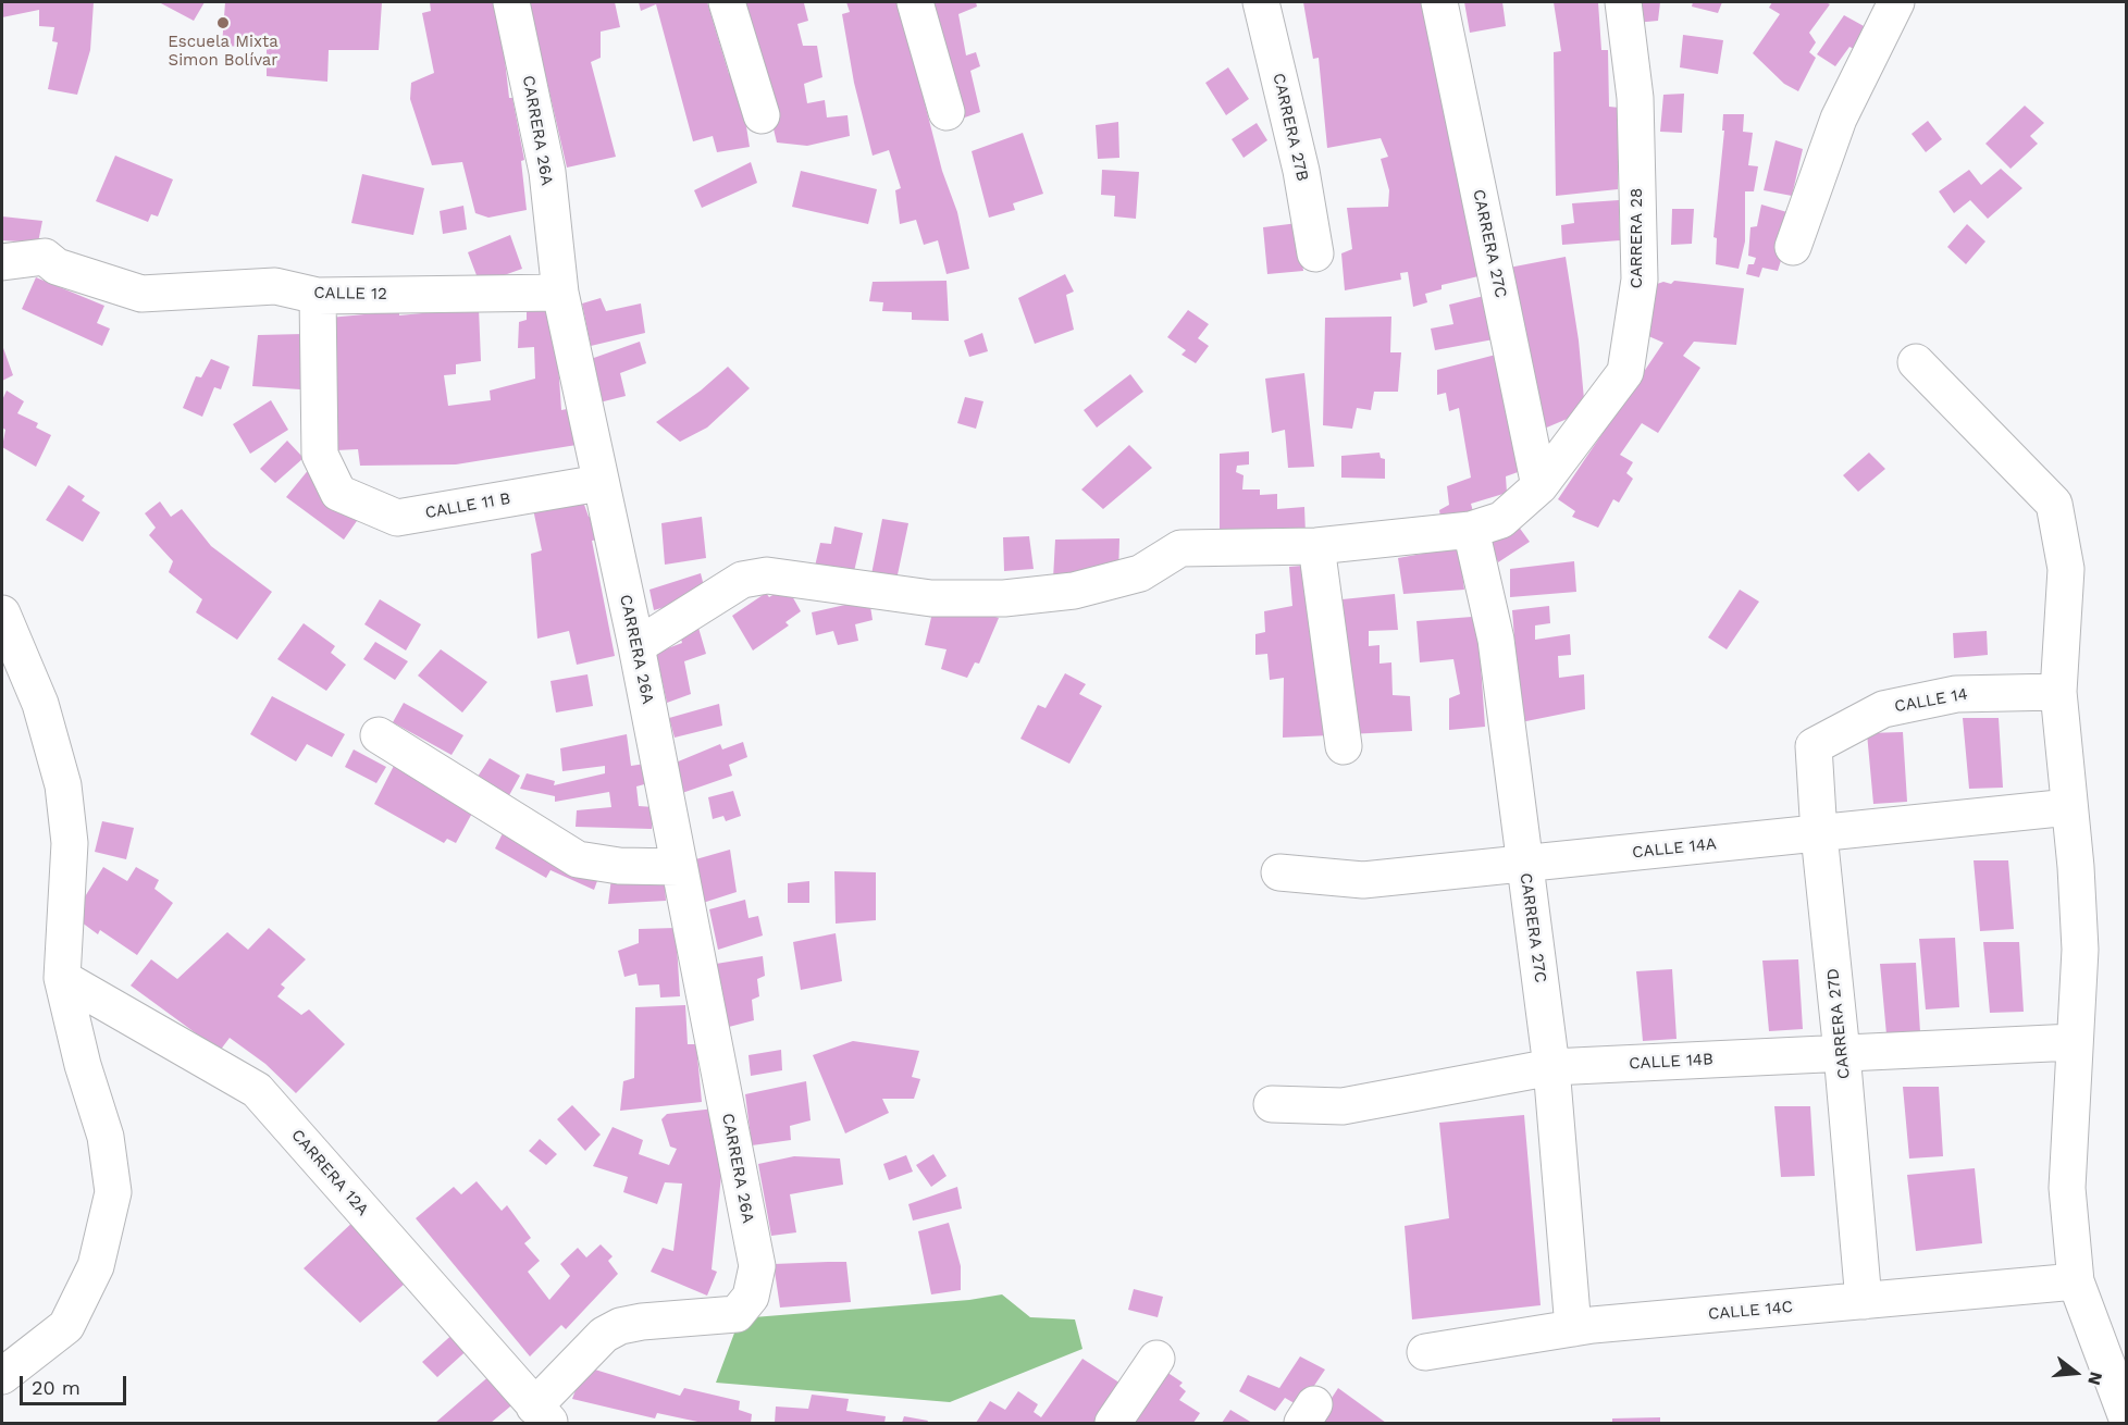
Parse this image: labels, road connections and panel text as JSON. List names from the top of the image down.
{
  "streets": {
    "street": [
      "CARRERA 27B",
      "CARRERA 26A",
      "CARRERA 28",
      "CARRERA 27C",
      "CALLE 12",
      "CALLE 11 B",
      "CALLE 14",
      "CALLE 14A",
      "CARRERA 27D",
      "CALLE 14B",
      "CARRERA 12A",
      "CALLE 14C"
    ]
  },
  "crossings": [
    ["CARRERA 26A", "CARRERA 28"],
    ["CARRERA 26A", "CALLE 12"],
    ["CARRERA 26A", "CALLE 11 B"],
    ["CARRERA 26A", "CARRERA 12A"],
    ["CARRERA 28", "CARRERA 27C"],
    ["CARRERA 27C", "CALLE 14A"],
    ["CARRERA 27C", "CALLE 14B"],
    ["CARRERA 27C", "CALLE 14C"],
    ["CALLE 12", "CALLE 11 B"],
    ["CALLE 14", "CARRERA 27D"],
    ["CALLE 14A", "CARRERA 27D"],
    ["CARRERA 27D", "CALLE 14B"],
    ["CARRERA 27D", "CALLE 14C"]
  ],
  "places": ["Escuela Mixta Simon Bolívar"],
  "scale_bar": "20 m",
  "north": "right"
}
